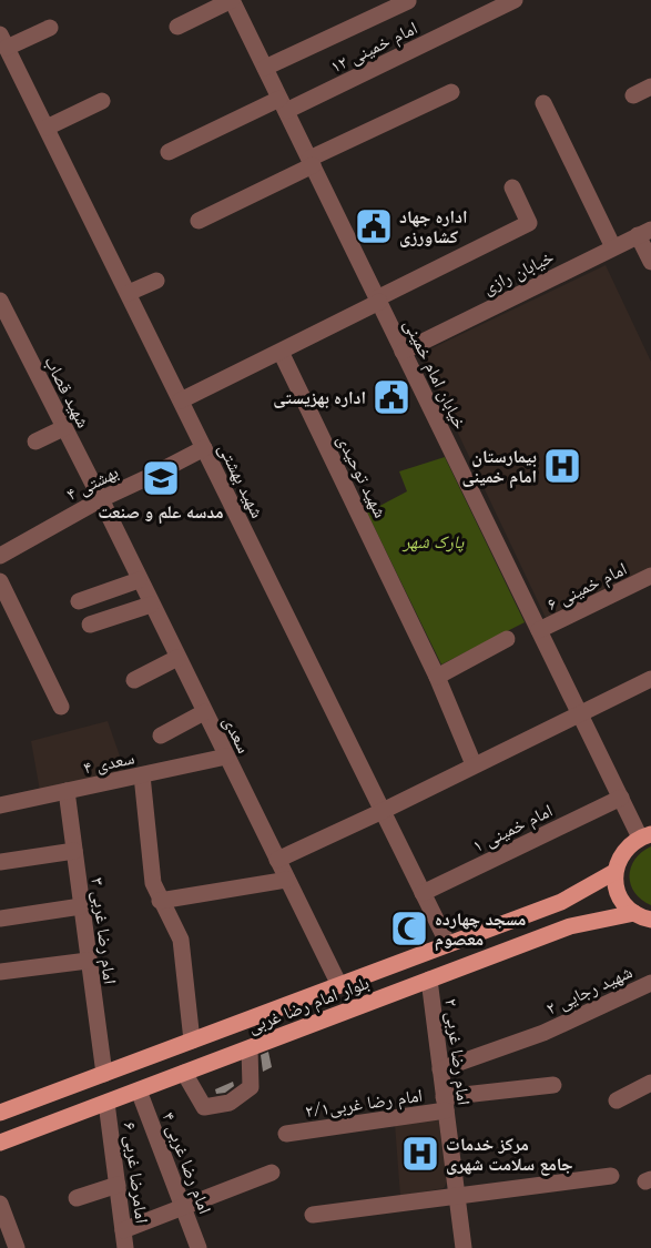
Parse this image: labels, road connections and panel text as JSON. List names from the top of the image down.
{
  "streets": {
    "main road": ["بلوار امام رضا غربی"],
    "street": [
      "امام خمینی ۱۲",
      "خیابان رازی",
      "خیابان امام خمینی",
      "شهید قصاب",
      "شهید توحیدی",
      "شهید بهشتی",
      "بهشتی ۴",
      "امام خمینی ۶",
      "سعدی",
      "سعدی ۴",
      "امام خمینی ۱",
      "امام رضا غربی ۳",
      "شهید رجایی ۲",
      "امام رضا غربی ۲",
      "امام رضا غربی۲/۱",
      "امام رضا غربی ۴",
      "امامرضا غربی ۶"
    ]
  },
  "crossings": [
    ["امام خمینی ۱۲", "خیابان امام خمینی"],
    ["خیابان رازی", "خیابان امام خمینی"],
    ["خیابان امام خمینی", "امام خمینی ۶"],
    ["خیابان امام خمینی", "امام خمینی ۱"],
    ["شهید قصاب", "بهشتی ۴"],
    ["شهید قصاب", "سعدی"],
    ["شهید بهشتی", "بهشتی ۴"],
    ["شهید بهشتی", "امام خمینی ۱"],
    ["شهید بهشتی", "بلوار امام رضا غربی"],
    ["بهشتی ۴", "سعدی"],
    ["سعدی", "سعدی ۴"],
    ["سعدی", "بلوار امام رضا غربی"],
    ["سعدی ۴", "امام رضا غربی ۳"],
    ["امام رضا غربی ۳", "بلوار امام رضا غربی"],
    ["شهید رجایی ۲", "امام رضا غربی ۲"],
    ["بلوار امام رضا غربی", "امام رضا غربی ۲"],
    ["بلوار امام رضا غربی", "امام رضا غربی ۴"],
    ["بلوار امام رضا غربی", "امامرضا غربی ۶"],
    ["امام رضا غربی ۲", "امام رضا غربی۲/۱"]
  ],
  "parks": ["پارک شهر"],
  "places": {
    "public building": ["اداره جهاد کشاورزی", "اداره بهزیستی"],
    "hospital": ["بیمارستان امام خمینی", "مرکز خدمات جامع سلامت شهری"],
    "school or university": ["مدسه علم و صنعت"],
    "mosque": ["مسجد چهارده معصوم"]
  }
}
